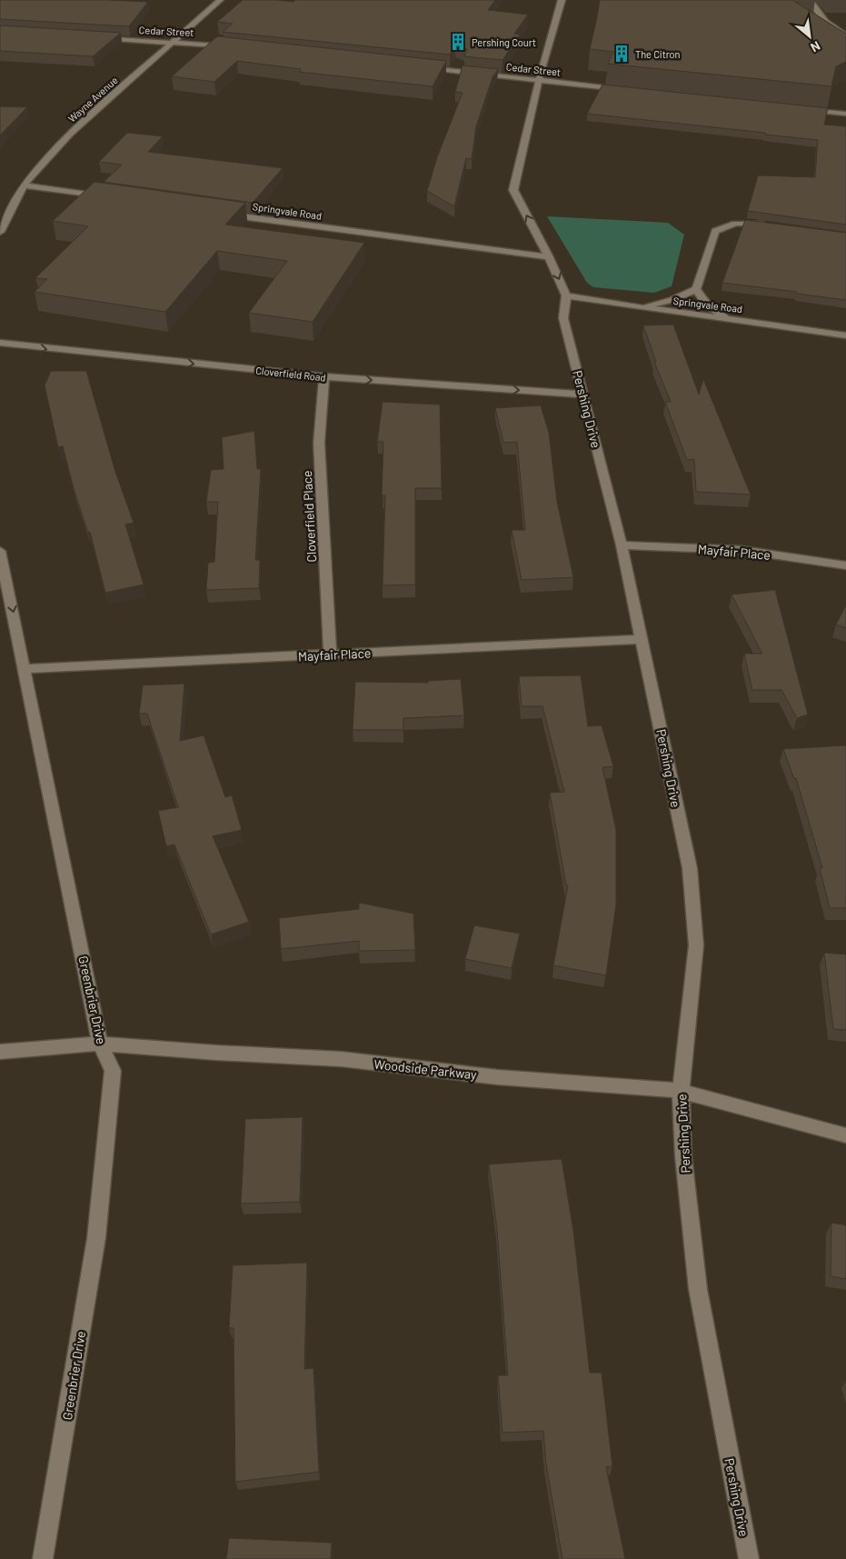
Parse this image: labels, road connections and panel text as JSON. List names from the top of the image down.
{
  "streets": {
    "street": [
      "Cedar Street",
      "Wayne Avenue",
      "Springvale Road",
      "Cloverfield Road",
      "Pershing Drive",
      "Cloverfield Place",
      "Mayfair Place",
      "Greenbrier Drive",
      "Woodside Parkway"
    ]
  },
  "crossings": [
    ["Cedar Street", "Wayne Avenue"],
    ["Springvale Road", "Pershing Drive"],
    ["Cloverfield Road", "Pershing Drive"],
    ["Cloverfield Road", "Cloverfield Place"],
    ["Pershing Drive", "Mayfair Place"],
    ["Pershing Drive", "Woodside Parkway"],
    ["Cloverfield Place", "Mayfair Place"],
    ["Mayfair Place", "Greenbrier Drive"],
    ["Greenbrier Drive", "Woodside Parkway"]
  ],
  "one_way": ["Cloverfield Road"],
  "places": {
    "building": ["Pershing Court", "The Citron"]
  },
  "north": "bottom right"
}
